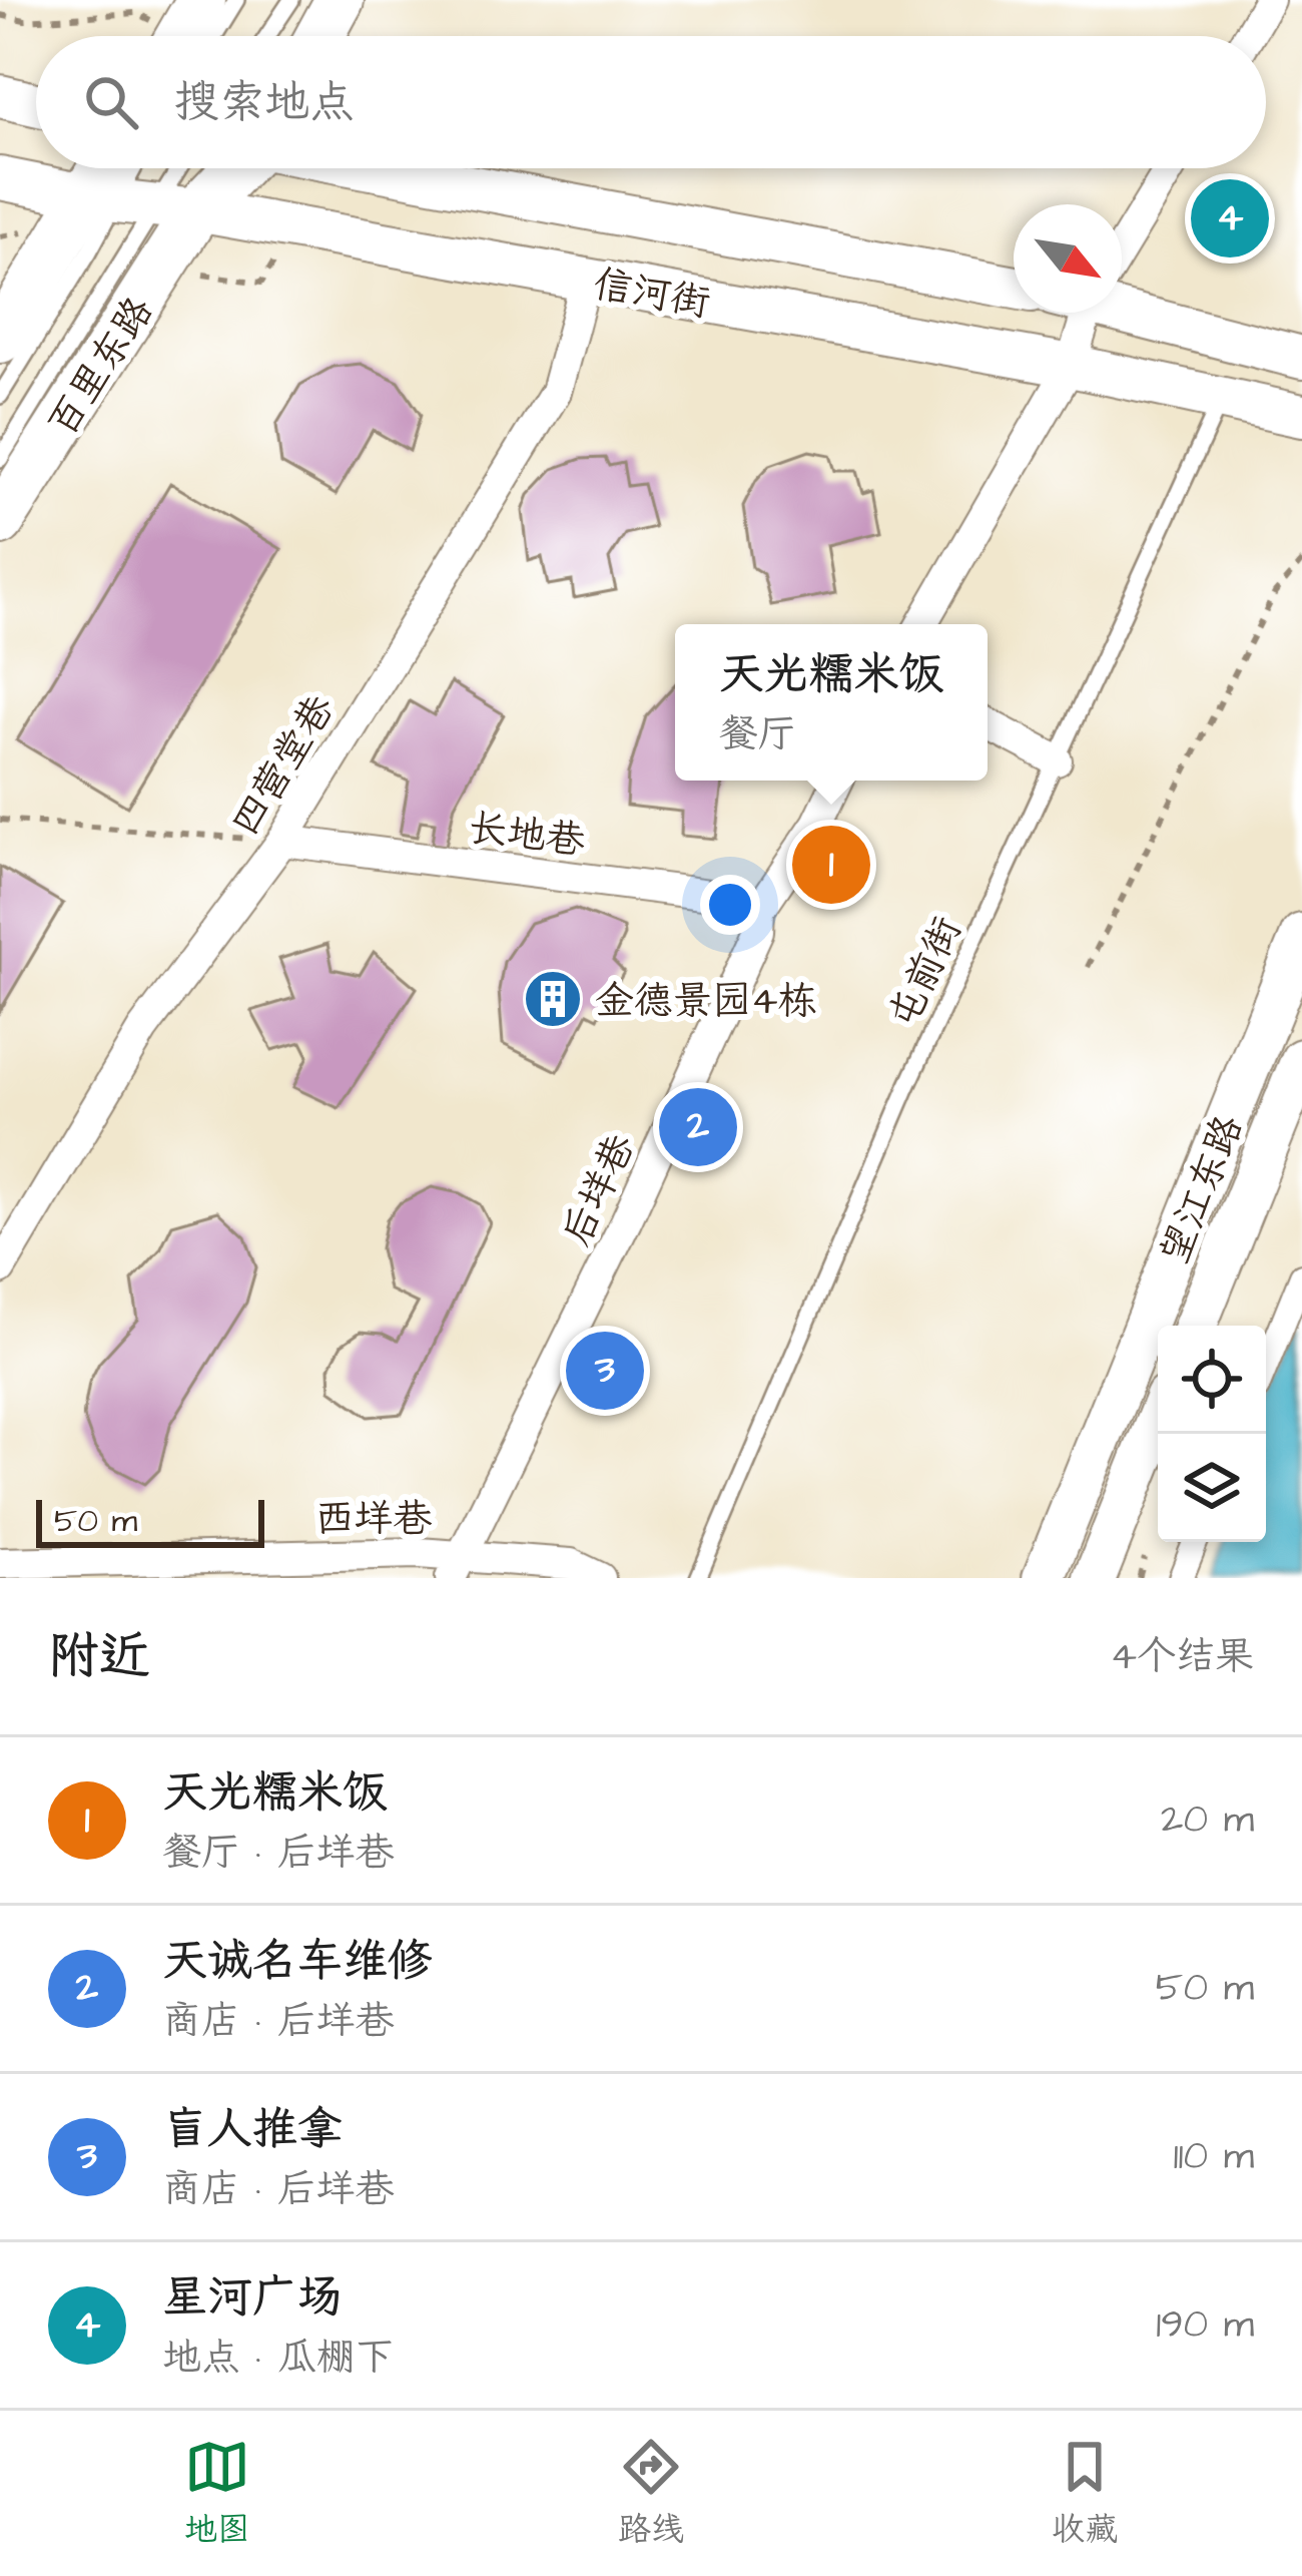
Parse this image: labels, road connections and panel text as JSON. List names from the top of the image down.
{
  "streets": {
    "main road": ["信河街", "百里东路", "望江东路"],
    "street": [
      "四营堂巷",
      "长地巷",
      "后垟巷",
      "西垟巷"
    ],
    "lane": ["屯前街"]
  },
  "crossings": [
    ["信河街", "百里东路"],
    ["信河街", "四营堂巷"],
    ["信河街", "屯前街"],
    ["四营堂巷", "长地巷"],
    ["长地巷", "后垟巷"],
    ["后垟巷", "西垟巷"]
  ],
  "places": {
    "building": ["金德景园4栋"]
  },
  "scale_bar": "50 m",
  "north": "bottom right",
  "page": {
    "search": "搜索地点",
    "pins": [
      "4",
      "1",
      "2",
      "3"
    ],
    "popup": ["天光糯米饭", "餐厅"],
    "scale": "50 m",
    "heading": ["附近", "4个结果"],
    "list": [
      {
        "mark": "1",
        "name": "天光糯米饭",
        "note": "餐厅 · 后垟巷",
        "value": "20 m"
      },
      {
        "mark": "2",
        "name": "天诚名车维修",
        "note": "商店 · 后垟巷",
        "value": "50 m"
      },
      {
        "mark": "3",
        "name": "盲人推拿",
        "note": "商店 · 后垟巷",
        "value": "110 m"
      },
      {
        "mark": "4",
        "name": "星河广场",
        "note": "地点 · 瓜棚下",
        "value": "190 m"
      }
    ],
    "nav": ["地图", "路线", "收藏"]
  }
}
